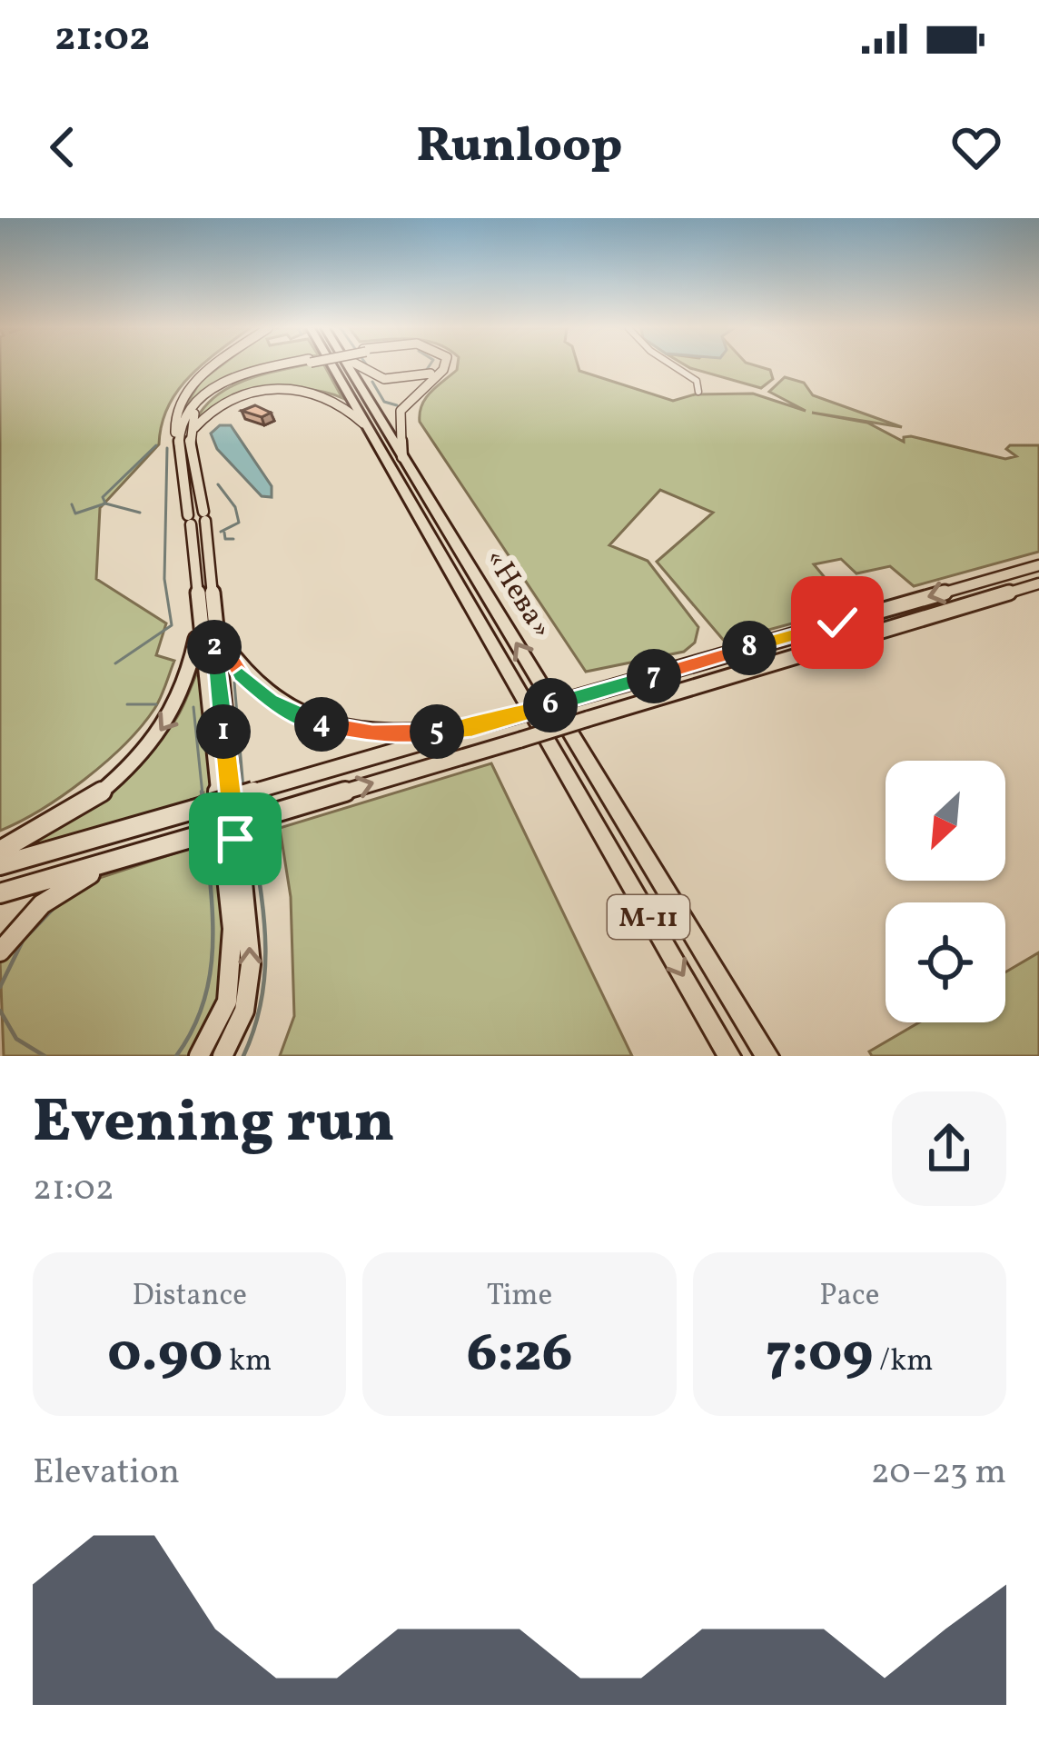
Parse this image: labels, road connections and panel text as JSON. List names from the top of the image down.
{
  "streets": {
    "highway": ["«Нева»", "М-11"]
  },
  "crossings": [
    ["«Нева»", "М-11"]
  ],
  "north": "bottom left",
  "page": {
    "status": "21:02",
    "header": "Runloop",
    "pins": [
      "2",
      "8",
      "7",
      "6",
      "4",
      "1",
      "5"
    ],
    "heading": ["Evening run", "21:02"],
    "stats": [
      ["Distance", "0.90 km"],
      ["Time", "6:26"],
      ["Pace", "7:09 /km"]
    ],
    "chart": ["Elevation", "20–23 m"]
  }
}
